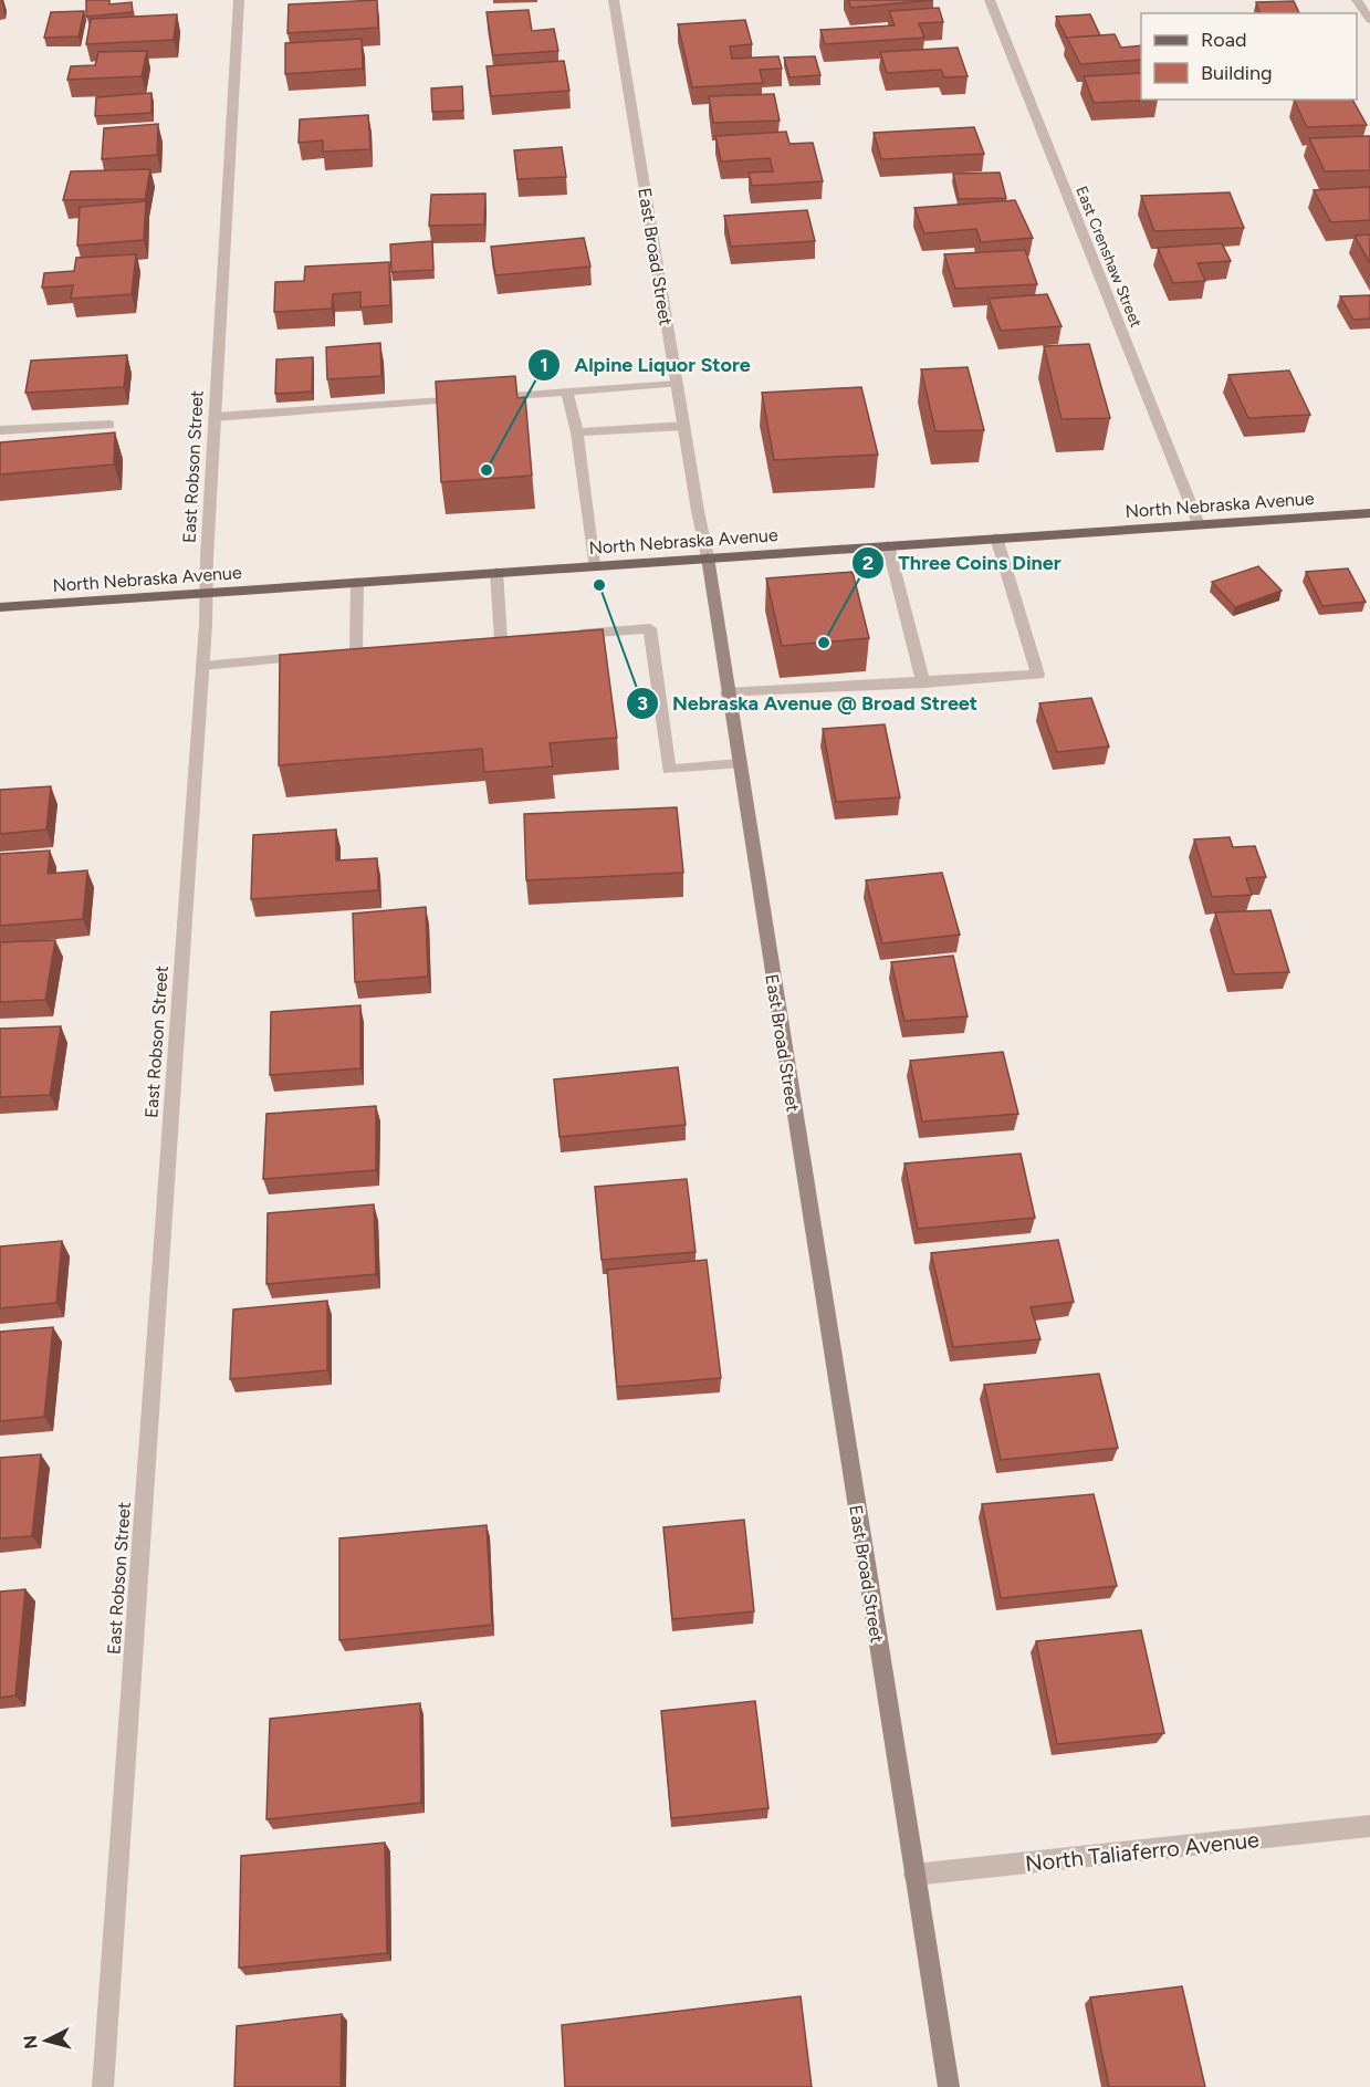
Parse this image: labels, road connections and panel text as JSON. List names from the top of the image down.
{
  "streets": {
    "main road": ["North Nebraska Avenue"],
    "street": [
      "East Broad Street",
      "East Crenshaw Street",
      "East Robson Street",
      "North Taliaferro Avenue"
    ]
  },
  "crossings": [
    ["East Broad Street", "North Nebraska Avenue"],
    ["East Broad Street", "North Taliaferro Avenue"],
    ["East Crenshaw Street", "North Nebraska Avenue"],
    ["East Robson Street", "North Nebraska Avenue"]
  ],
  "places": ["Alpine Liquor Store", "Nebraska Avenue @ Broad Street", "Three Coins Diner"],
  "legend": ["Road", "Building"],
  "north": "left"
}
